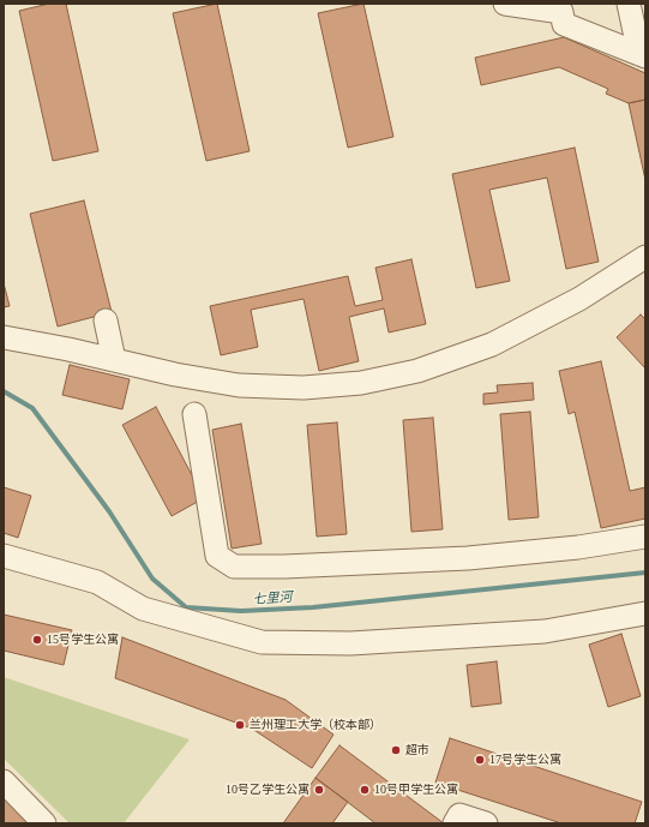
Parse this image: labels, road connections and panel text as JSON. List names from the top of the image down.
{
  "water": ["七里河"],
  "places": [
    "15号学生公寓",
    "兰州理工大学（校本部）",
    "超市",
    "17号学生公寓",
    "10号乙学生公寓",
    "10号甲学生公寓"
  ]
}
